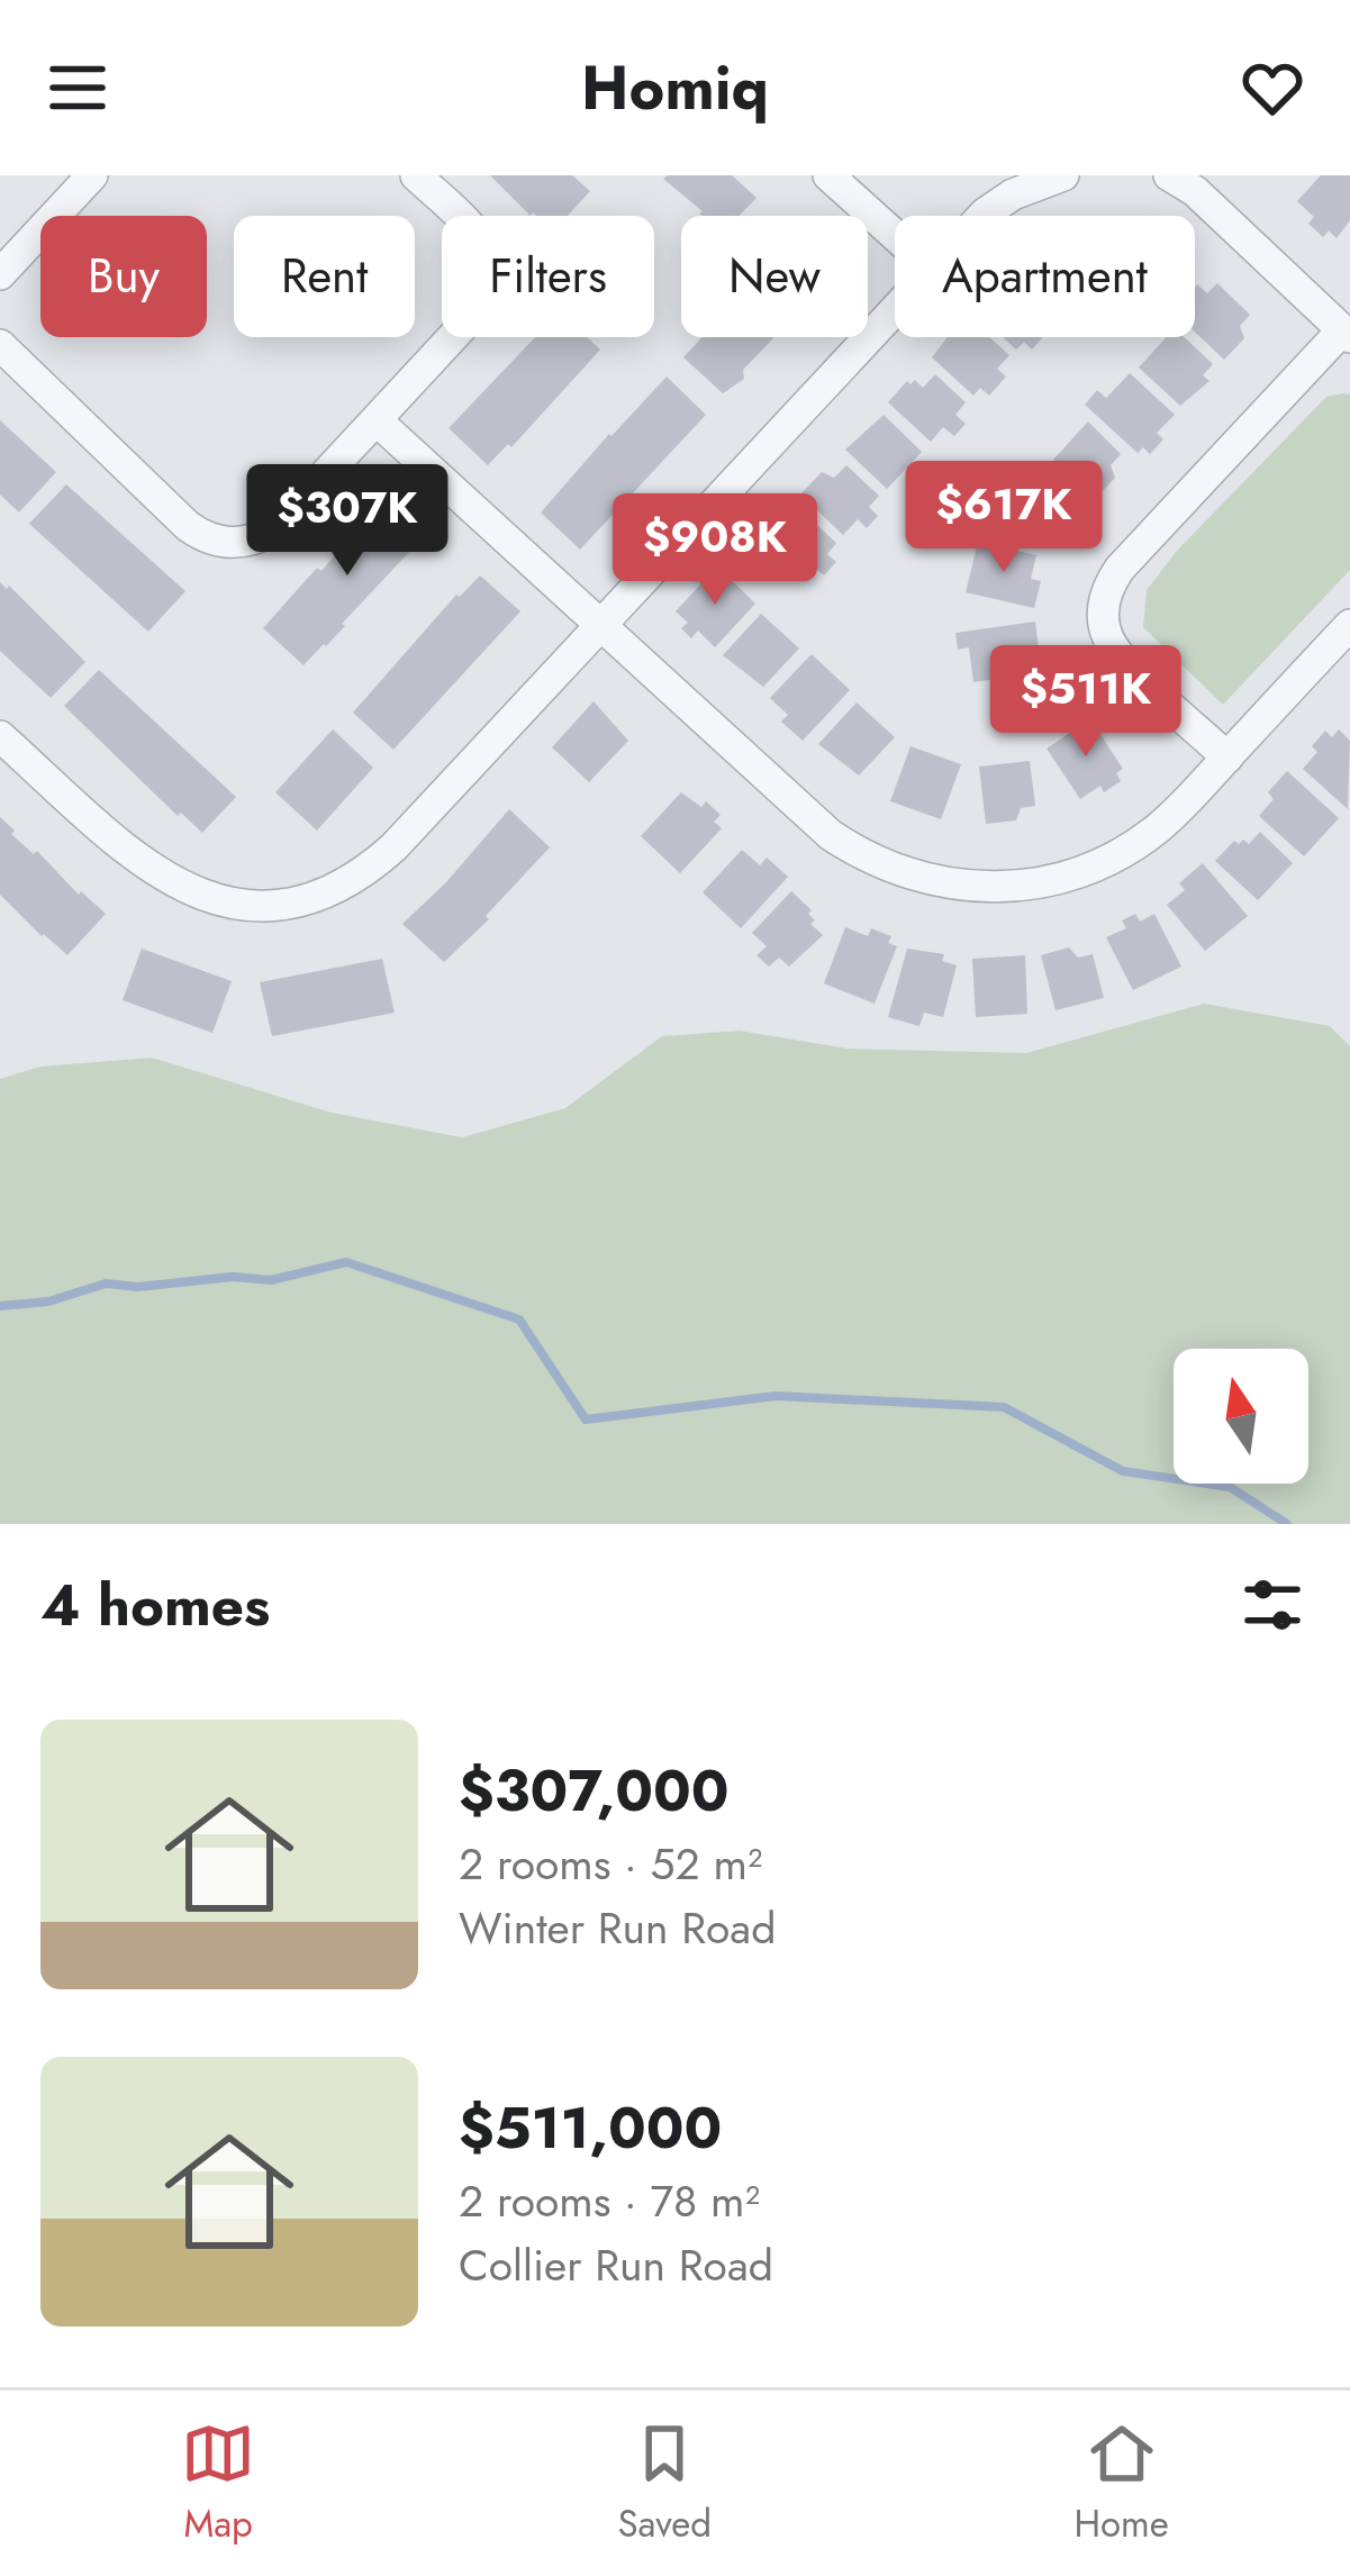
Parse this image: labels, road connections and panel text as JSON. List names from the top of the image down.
{
  "north": "top",
  "page": {
    "header": "Homiq",
    "chip": [
      "Buy",
      "Rent",
      "Filters",
      "New",
      "Apartment"
    ],
    "price": [
      "$617K",
      "$307K",
      "$908K",
      "$511K"
    ],
    "heading": "4 homes",
    "list": [
      {
        "name": "$307,000",
        "note": "2 rooms · 52 m² · Winter Run Road"
      },
      {
        "name": "$511,000",
        "note": "2 rooms · 78 m² · Collier Run Road"
      }
    ],
    "tabs": ["Map", "Saved", "Home"]
  }
}
